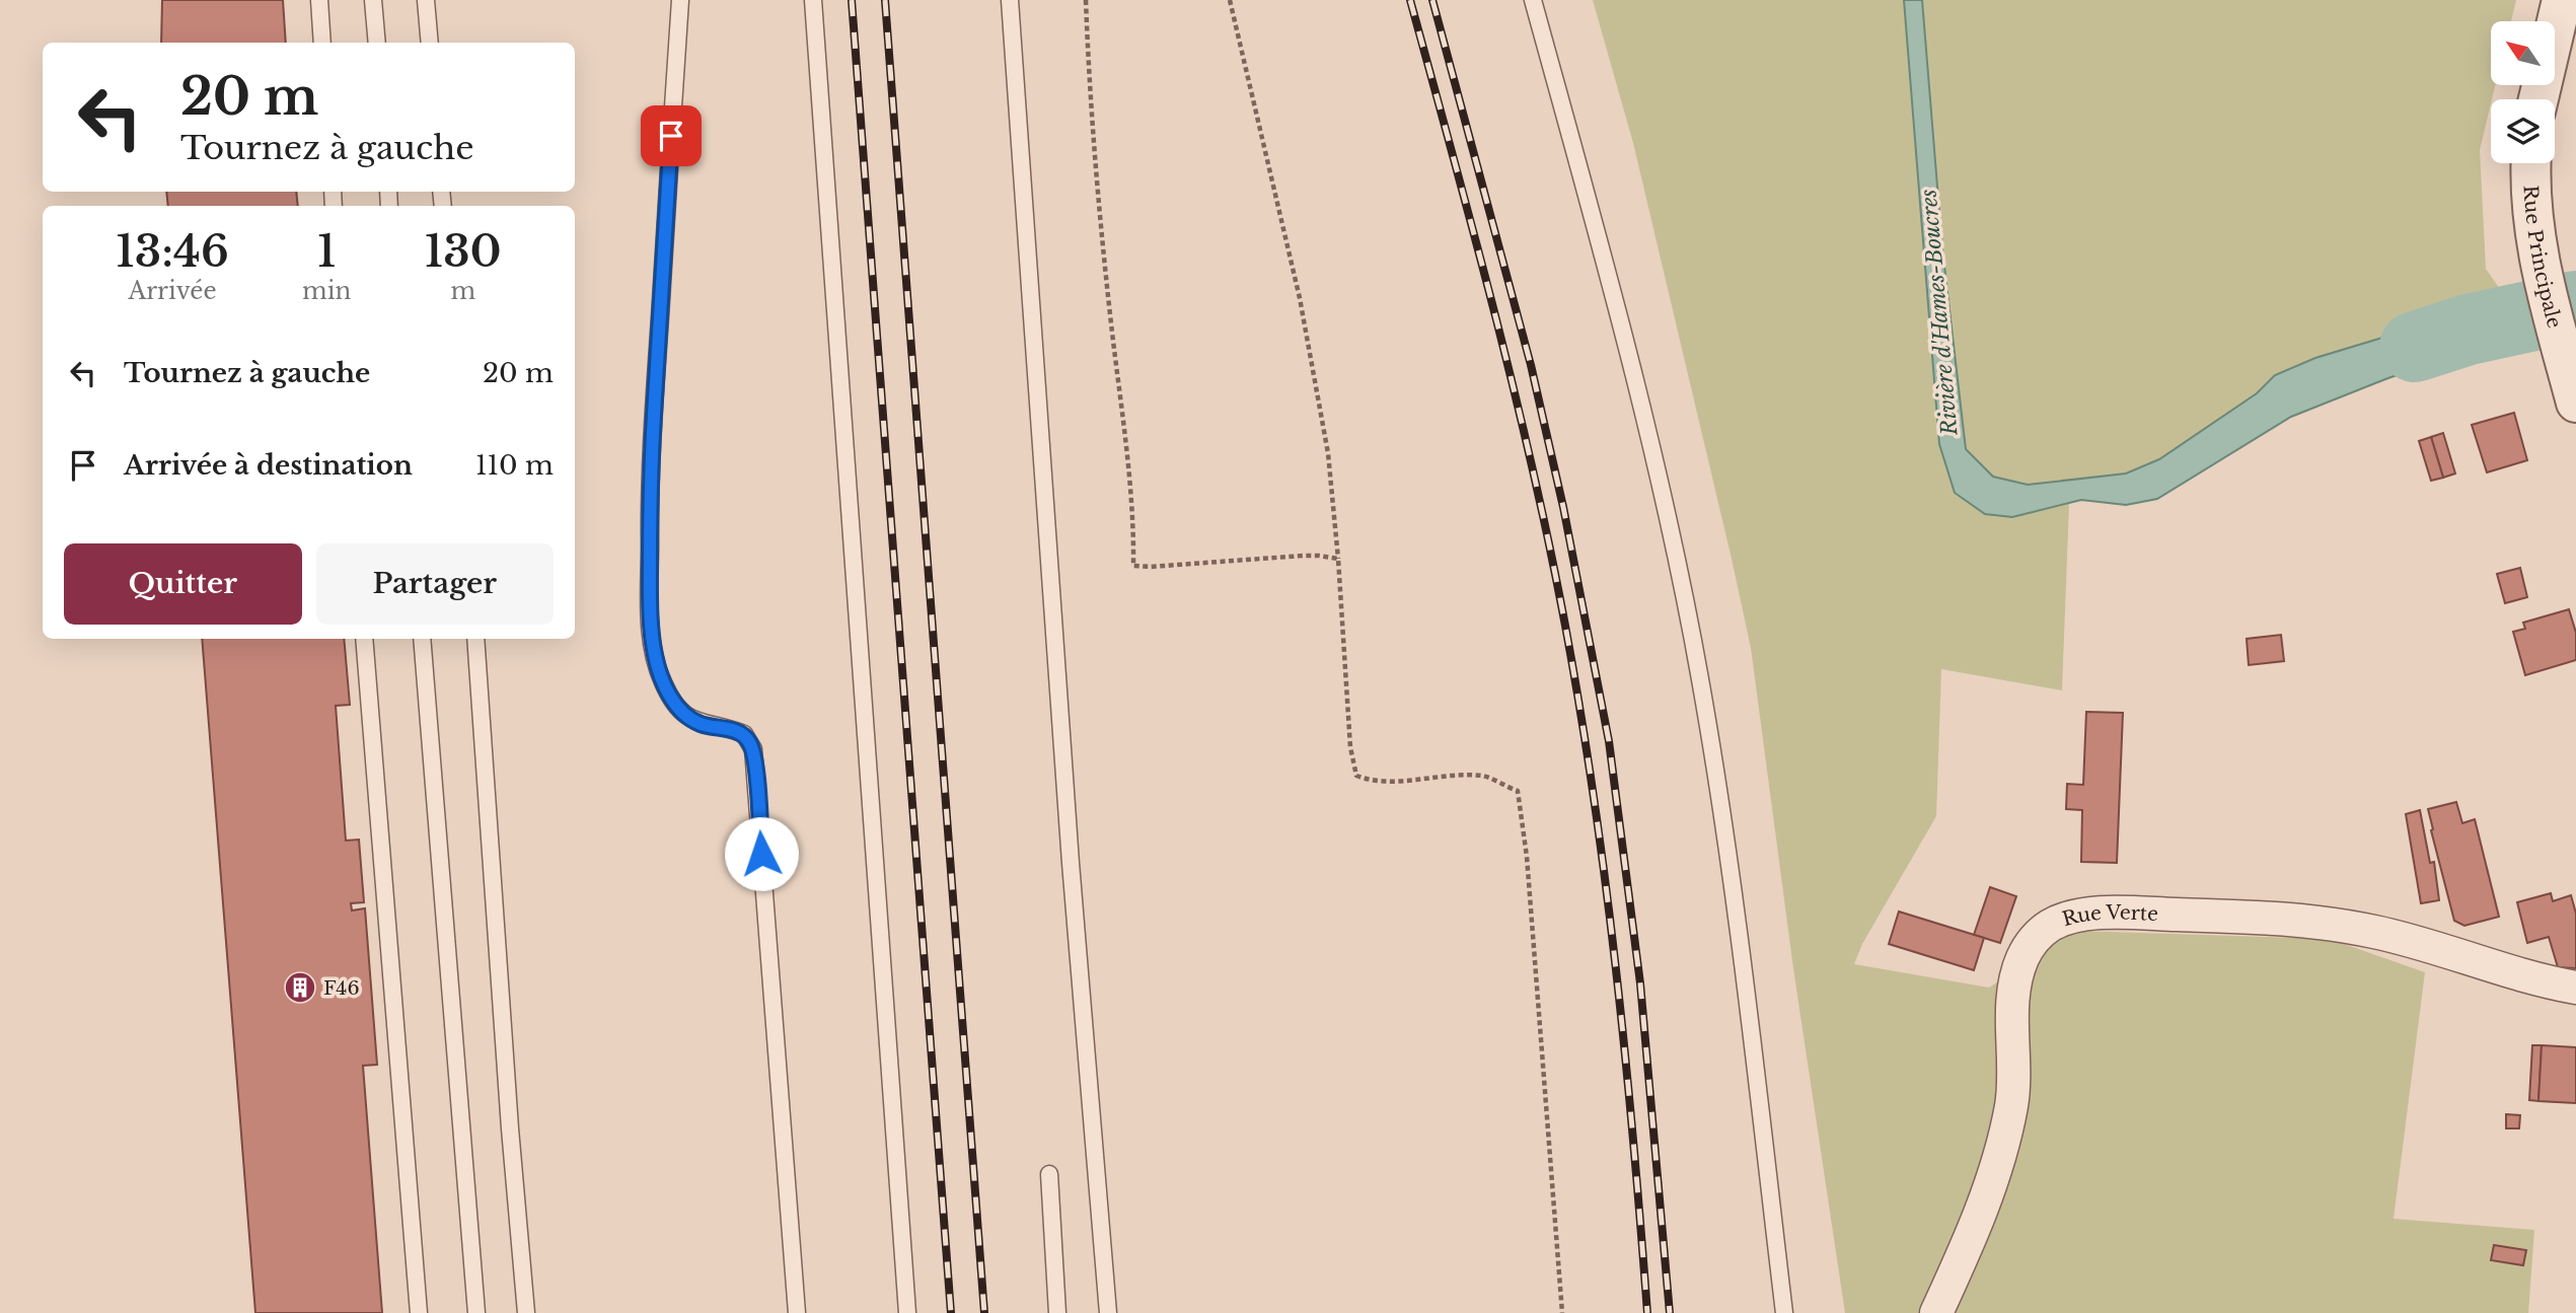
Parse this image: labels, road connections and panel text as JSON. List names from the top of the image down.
{
  "streets": {
    "street": ["Rue Principale", "Rue Verte"]
  },
  "water": ["Rivière d'Hames-Boucres"],
  "places": {
    "building": ["F46"]
  },
  "north": "top left",
  "page": {
    "turn": ["20 m", "Tournez à gauche"],
    "eta": [
      "13:46",
      "Arrivée",
      "1",
      "min",
      "130",
      "m"
    ],
    "list": [
      {
        "name": "Tournez à gauche",
        "value": "20 m"
      },
      {
        "name": "Arrivée à destination",
        "value": "110 m"
      }
    ],
    "buttons": ["Quitter", "Partager"]
  }
}
